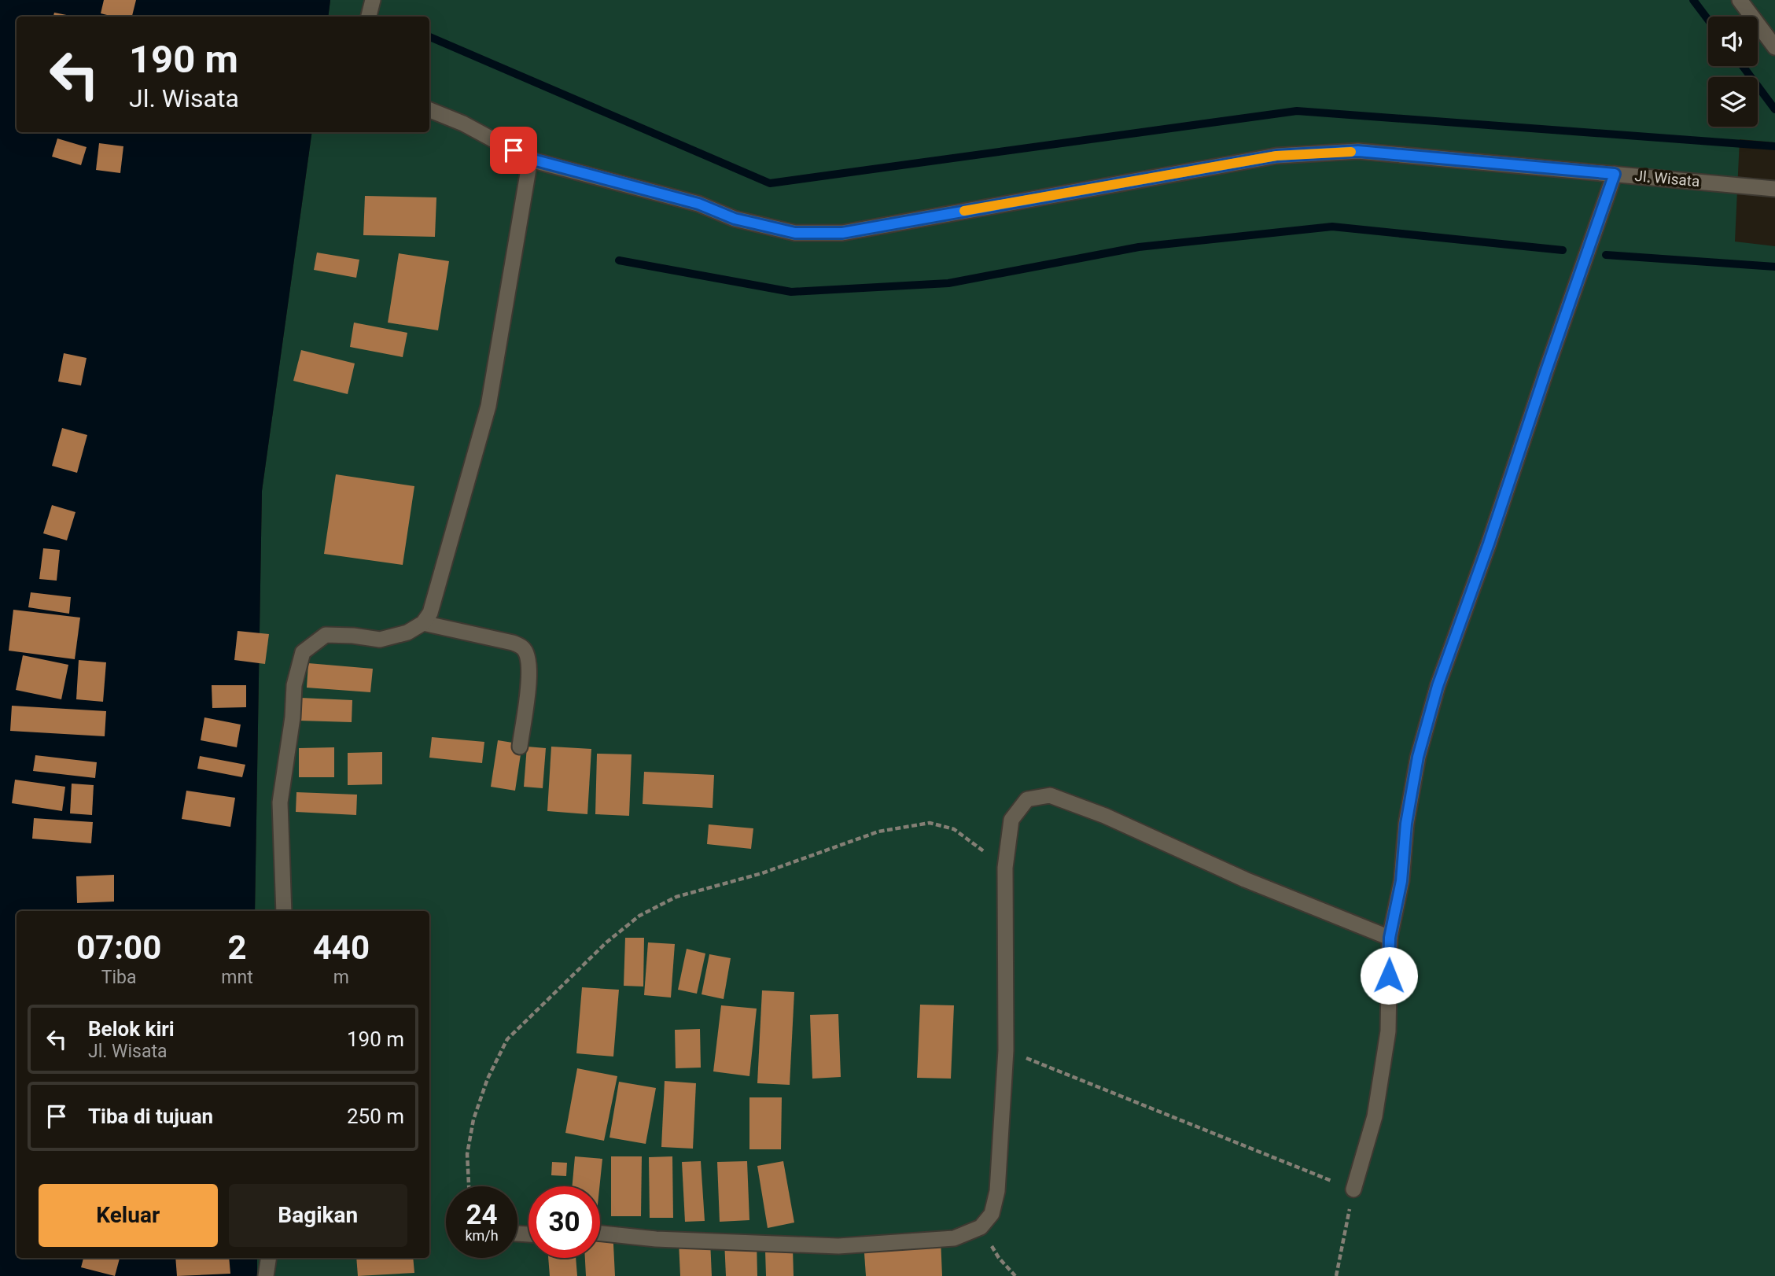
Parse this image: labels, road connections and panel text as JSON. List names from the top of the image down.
{
  "streets": {
    "street": ["Jl. Wisata"]
  },
  "page": {
    "turn": ["190 m", "Jl. Wisata"],
    "eta": [
      "07:00",
      "Tiba",
      "2",
      "mnt",
      "440",
      "m"
    ],
    "list": [
      {
        "name": "Belok kiri",
        "note": "Jl. Wisata",
        "value": "190 m"
      },
      {
        "name": "Tiba di tujuan",
        "value": "250 m"
      }
    ],
    "buttons": ["Keluar", "Bagikan"],
    "speed": "24 km/h",
    "limit": "30"
  }
}
